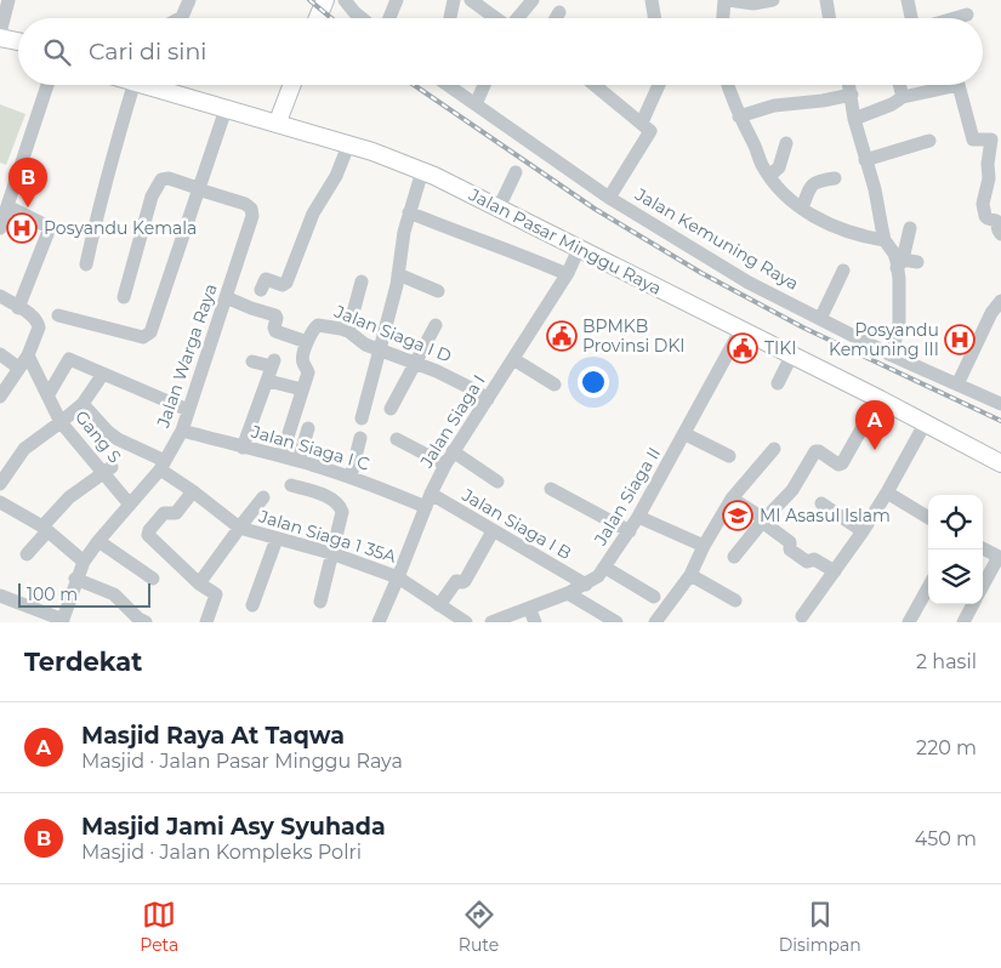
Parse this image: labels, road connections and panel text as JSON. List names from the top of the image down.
{
  "streets": {
    "main road": ["Jalan Pasar Minggu Raya"],
    "street": [
      "Jalan Kemuning Raya",
      "Jalan Siaga I D",
      "Jalan Warga Raya",
      "Jalan Siaga I",
      "Gang S",
      "Jalan Siaga I C",
      "Jalan Siaga II",
      "Jalan Siaga I B",
      "Jalan Siaga 1 35A"
    ]
  },
  "crossings": [
    ["Jalan Pasar Minggu Raya", "Jalan Siaga I"],
    ["Jalan Pasar Minggu Raya", "Jalan Siaga II"],
    ["Jalan Siaga I D", "Jalan Siaga I"],
    ["Jalan Warga Raya", "Gang S"],
    ["Jalan Warga Raya", "Jalan Siaga I C"],
    ["Jalan Siaga I", "Jalan Siaga I C"],
    ["Jalan Siaga I", "Jalan Siaga I B"],
    ["Jalan Siaga I", "Jalan Siaga 1 35A"],
    ["Jalan Siaga I C", "Jalan Siaga I B"],
    ["Jalan Siaga II", "Jalan Siaga I B"]
  ],
  "places": {
    "hospital": ["Posyandu Kemala", "Posyandu Kemuning III"],
    "public building": ["BPMKB Provinsi DKI", "TIKI"],
    "school or university": ["MI Asasul Islam"]
  },
  "scale_bar": "100 m",
  "page": {
    "search": "Cari di sini",
    "pins": ["B", "A"],
    "scale": "100 m",
    "heading": ["Terdekat", "2 hasil"],
    "list": [
      {
        "mark": "A",
        "name": "Masjid Raya At Taqwa",
        "note": "Masjid · Jalan Pasar Minggu Raya",
        "value": "220 m"
      },
      {
        "mark": "B",
        "name": "Masjid Jami Asy Syuhada",
        "note": "Masjid · Jalan Kompleks Polri",
        "value": "450 m"
      }
    ],
    "nav": ["Peta", "Rute", "Disimpan"]
  }
}
